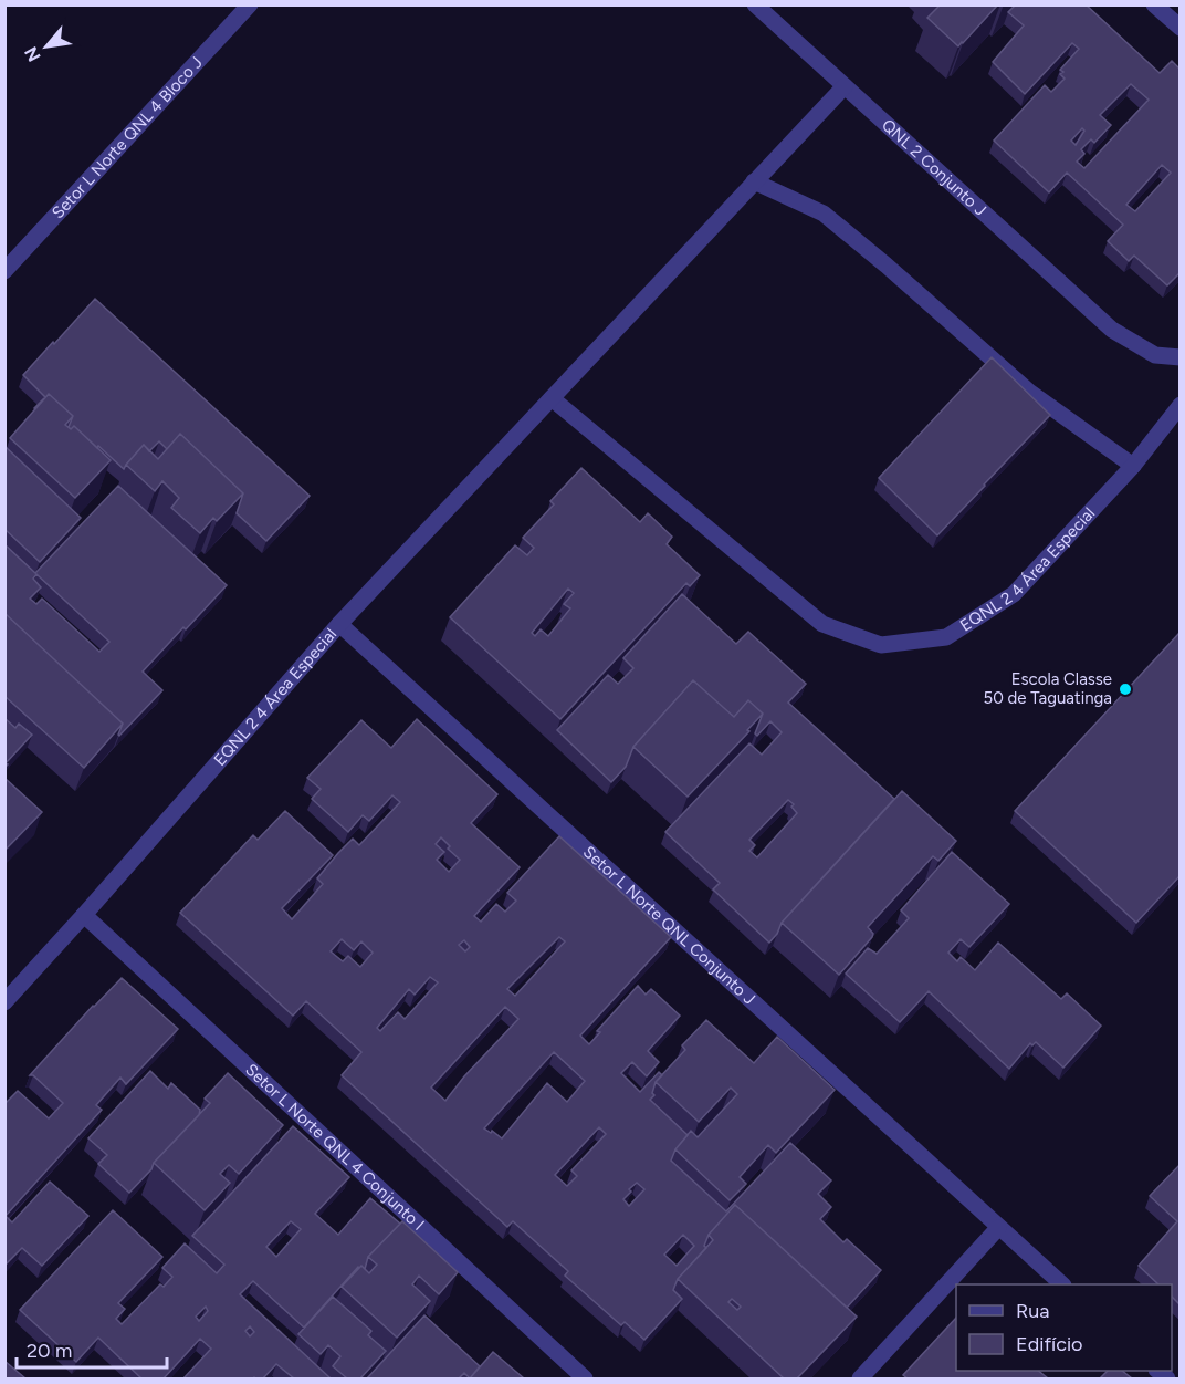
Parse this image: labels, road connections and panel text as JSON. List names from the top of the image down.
{
  "streets": {
    "street": [
      "Setor L Norte QNL 4 Bloco J",
      "QNL 2 Conjunto J",
      "EQNL 2 4 Área Especial",
      "Setor L Norte QNL Conjunto J",
      "Setor L Norte QNL 4 Conjunto I"
    ]
  },
  "crossings": [
    ["QNL 2 Conjunto J", "EQNL 2 4 Área Especial"],
    ["EQNL 2 4 Área Especial", "Setor L Norte QNL Conjunto J"],
    ["EQNL 2 4 Área Especial", "Setor L Norte QNL 4 Conjunto I"]
  ],
  "places": ["Escola Classe 50 de Taguatinga"],
  "legend": ["Rua", "Edifício"],
  "scale_bar": "20 m",
  "north": "bottom left"
}
